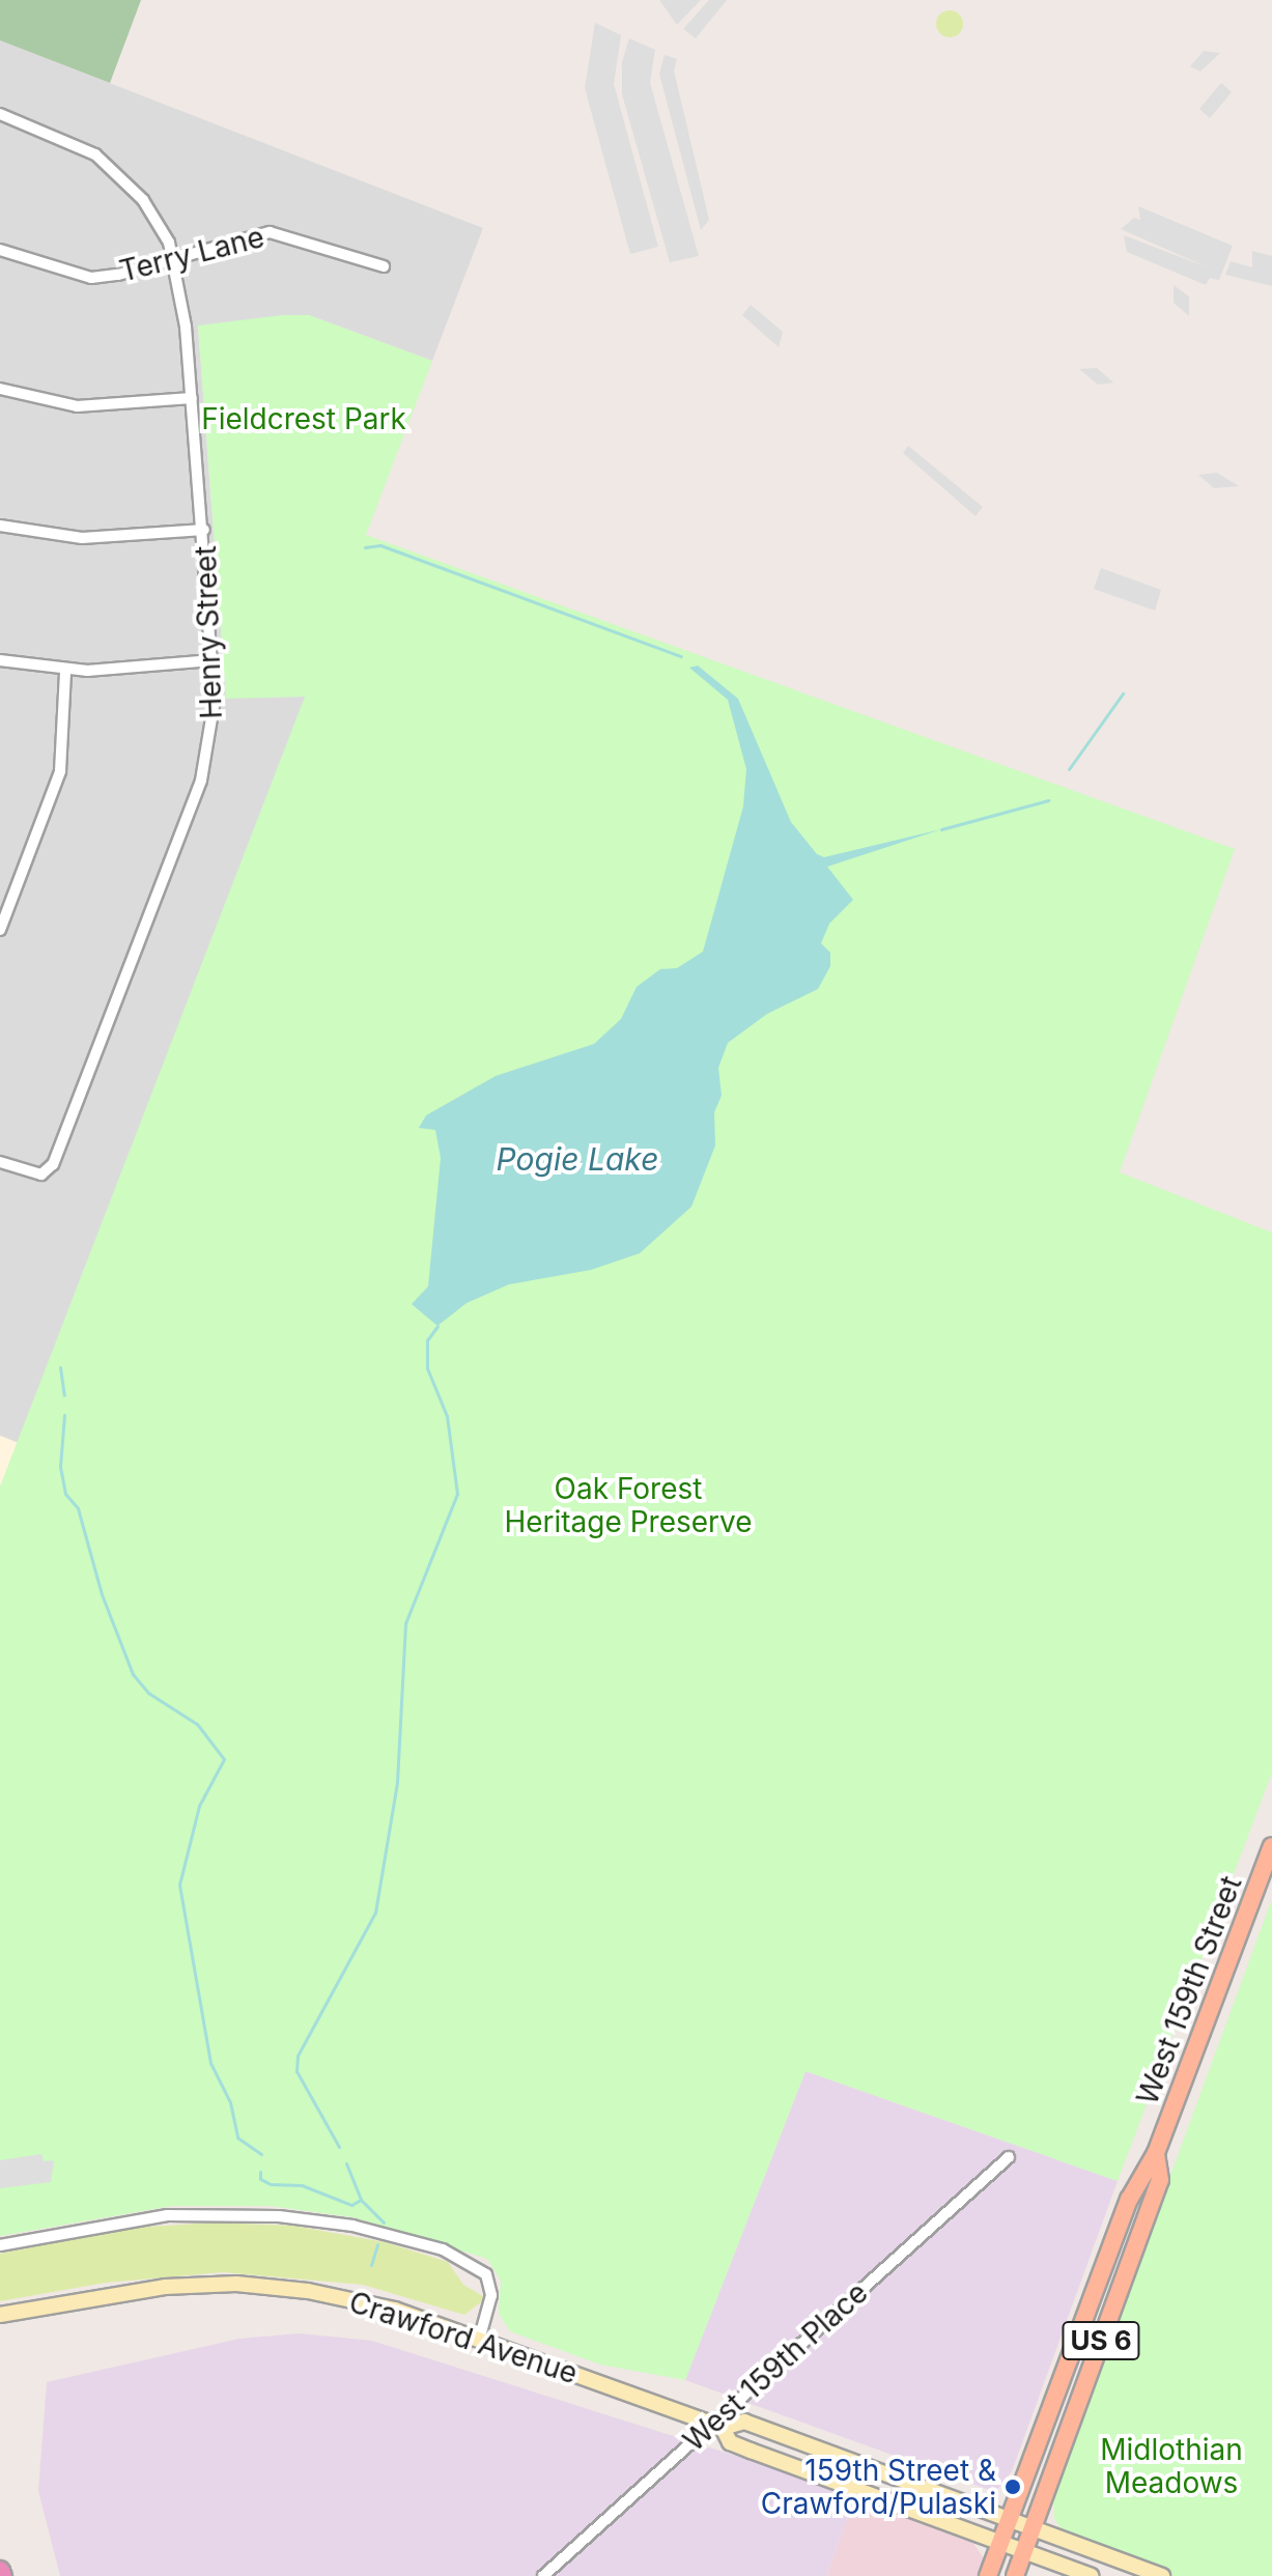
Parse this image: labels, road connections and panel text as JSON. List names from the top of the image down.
{
  "streets": {
    "main road": ["West 159th Street", "Crawford Avenue", "US 6"],
    "street": ["Terry Lane", "Henry Street", "West 159th Place"]
  },
  "crossings": [
    ["Terry Lane", "Henry Street"],
    ["West 159th Street", "Crawford Avenue"],
    ["Crawford Avenue", "West 159th Place"]
  ],
  "water": ["Pogie Lake"],
  "parks": ["Fieldcrest Park", "Oak Forest Heritage Preserve", "Midlothian Meadows"],
  "places": ["159th Street & Crawford/Pulaski"]
}
